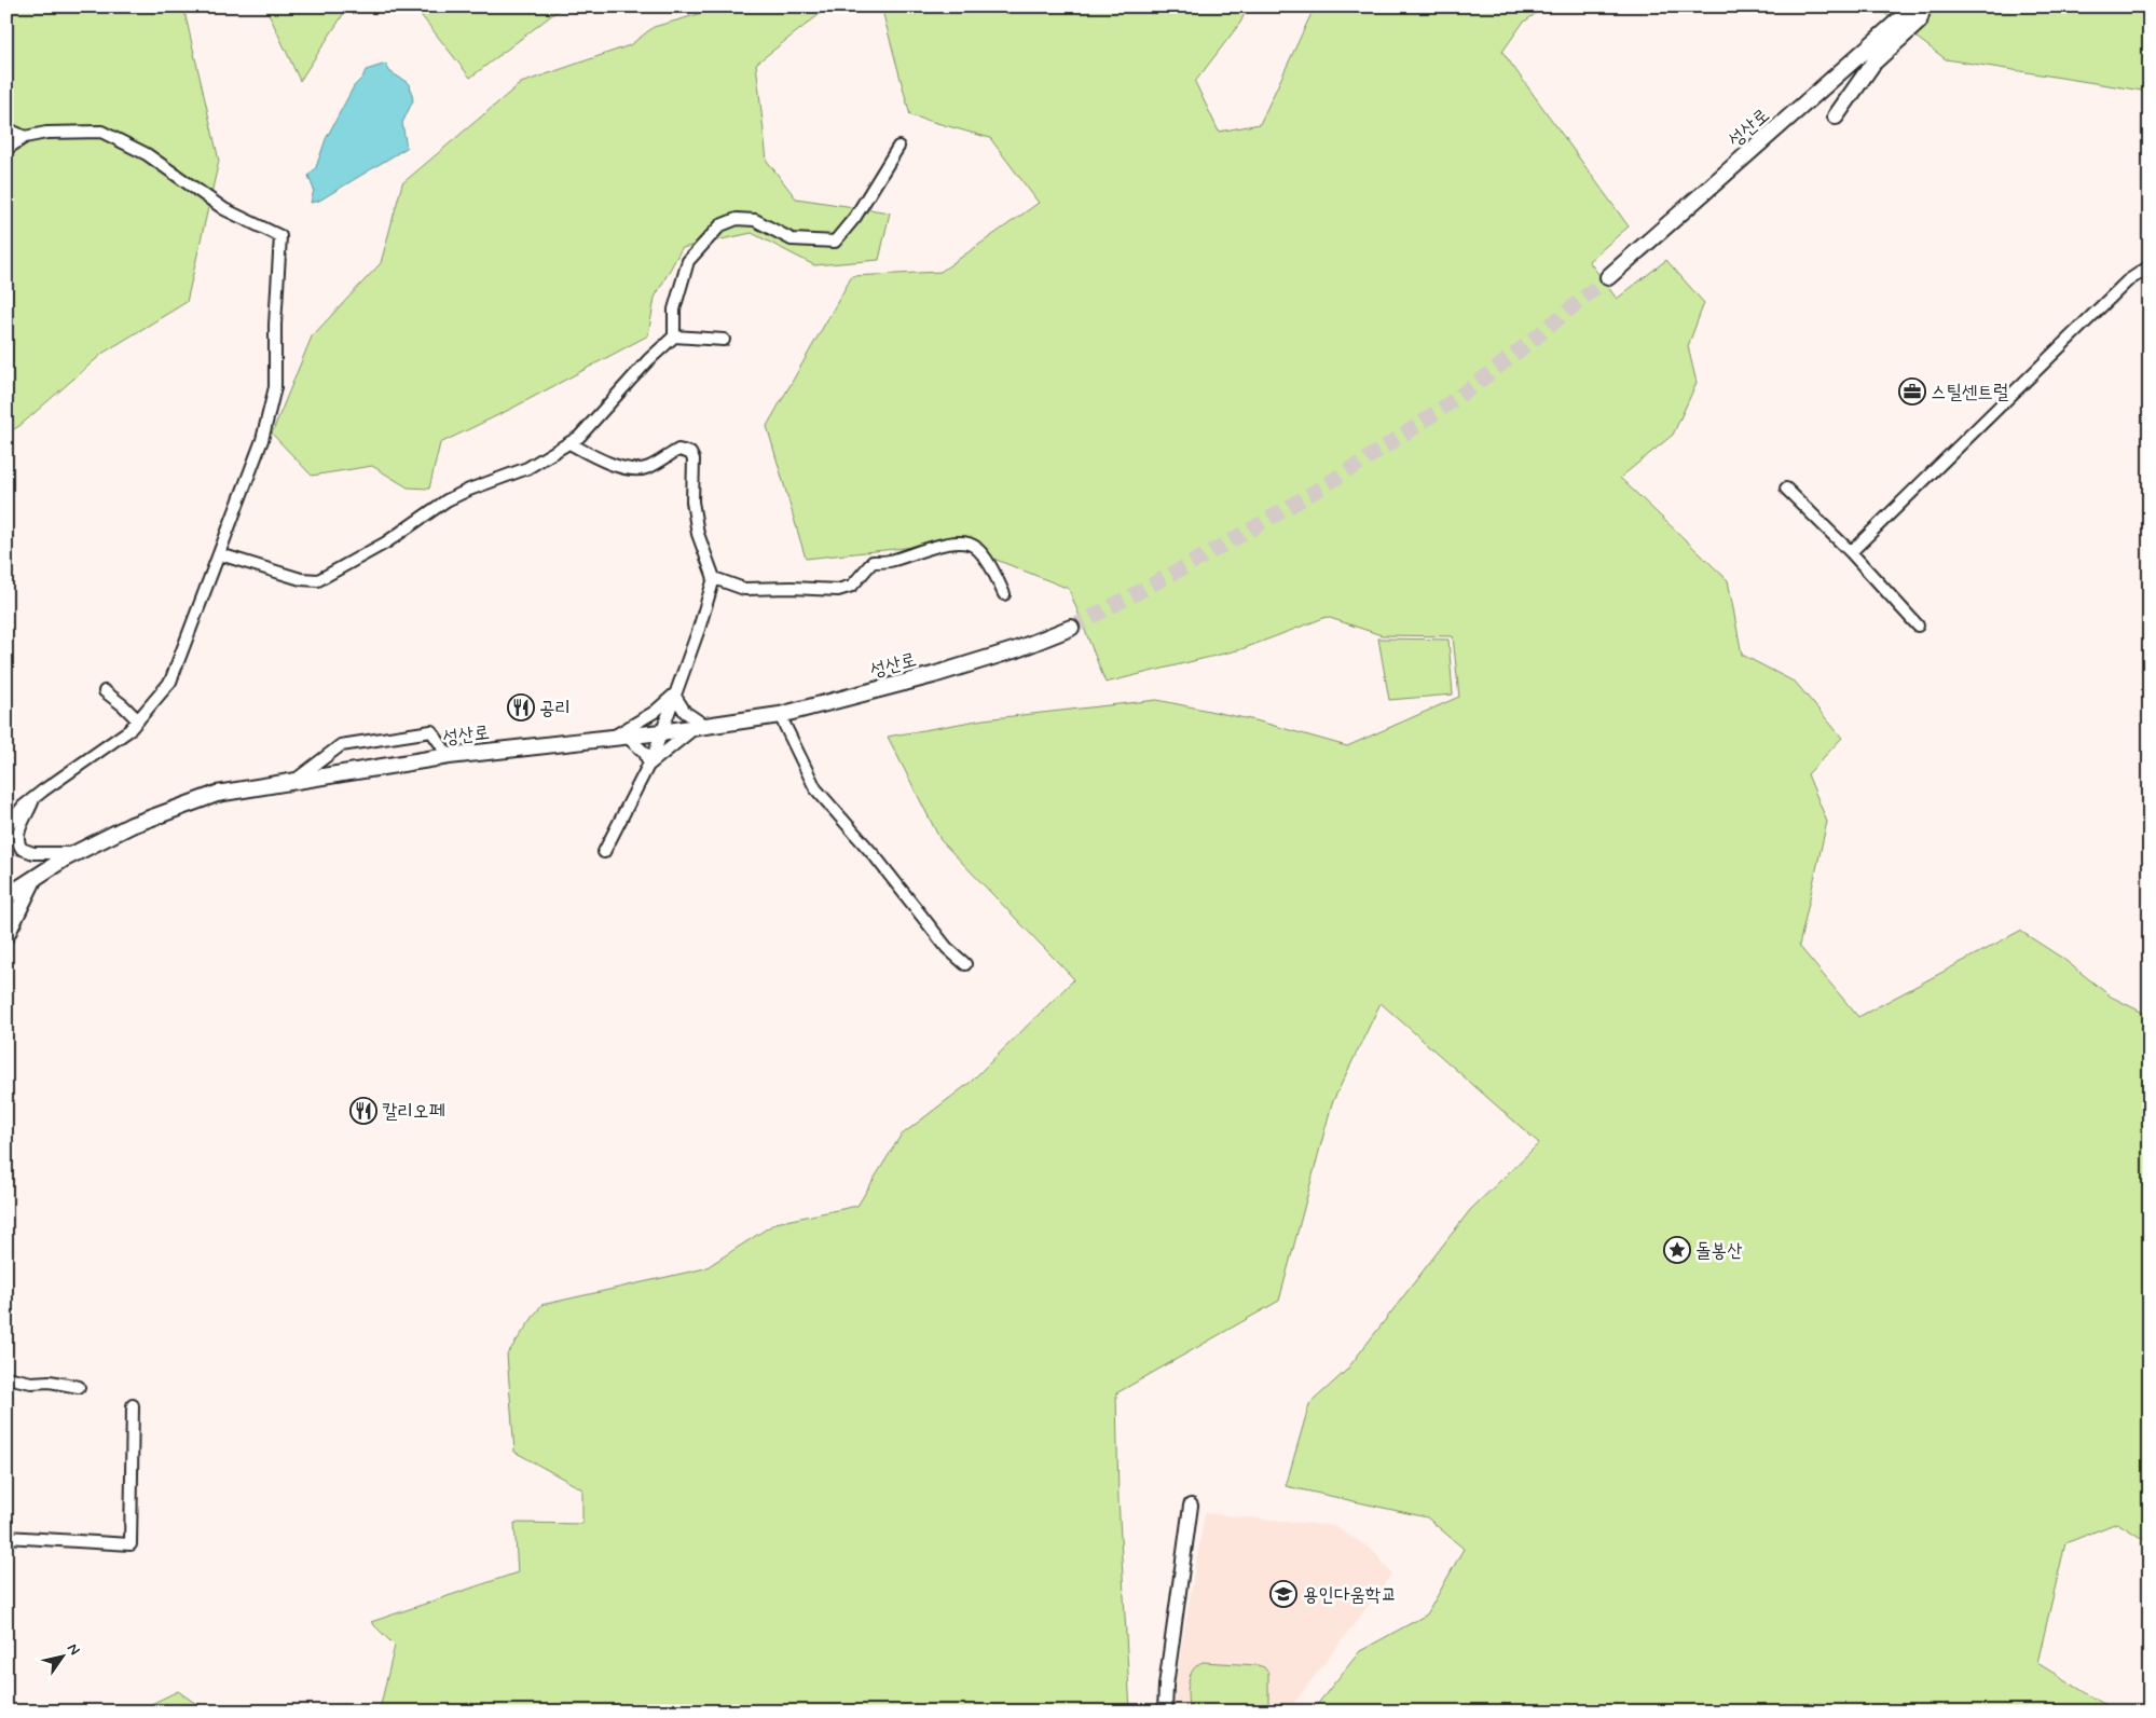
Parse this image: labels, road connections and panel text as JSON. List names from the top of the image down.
{
  "streets": {
    "main road": ["성산로"]
  },
  "places": {
    "office": ["스틸센트럴"],
    "restaurant": ["공리", "칼리오페"],
    "place": ["돌봉산"],
    "school or university": ["용인다움학교"]
  },
  "north": "top right"
}
